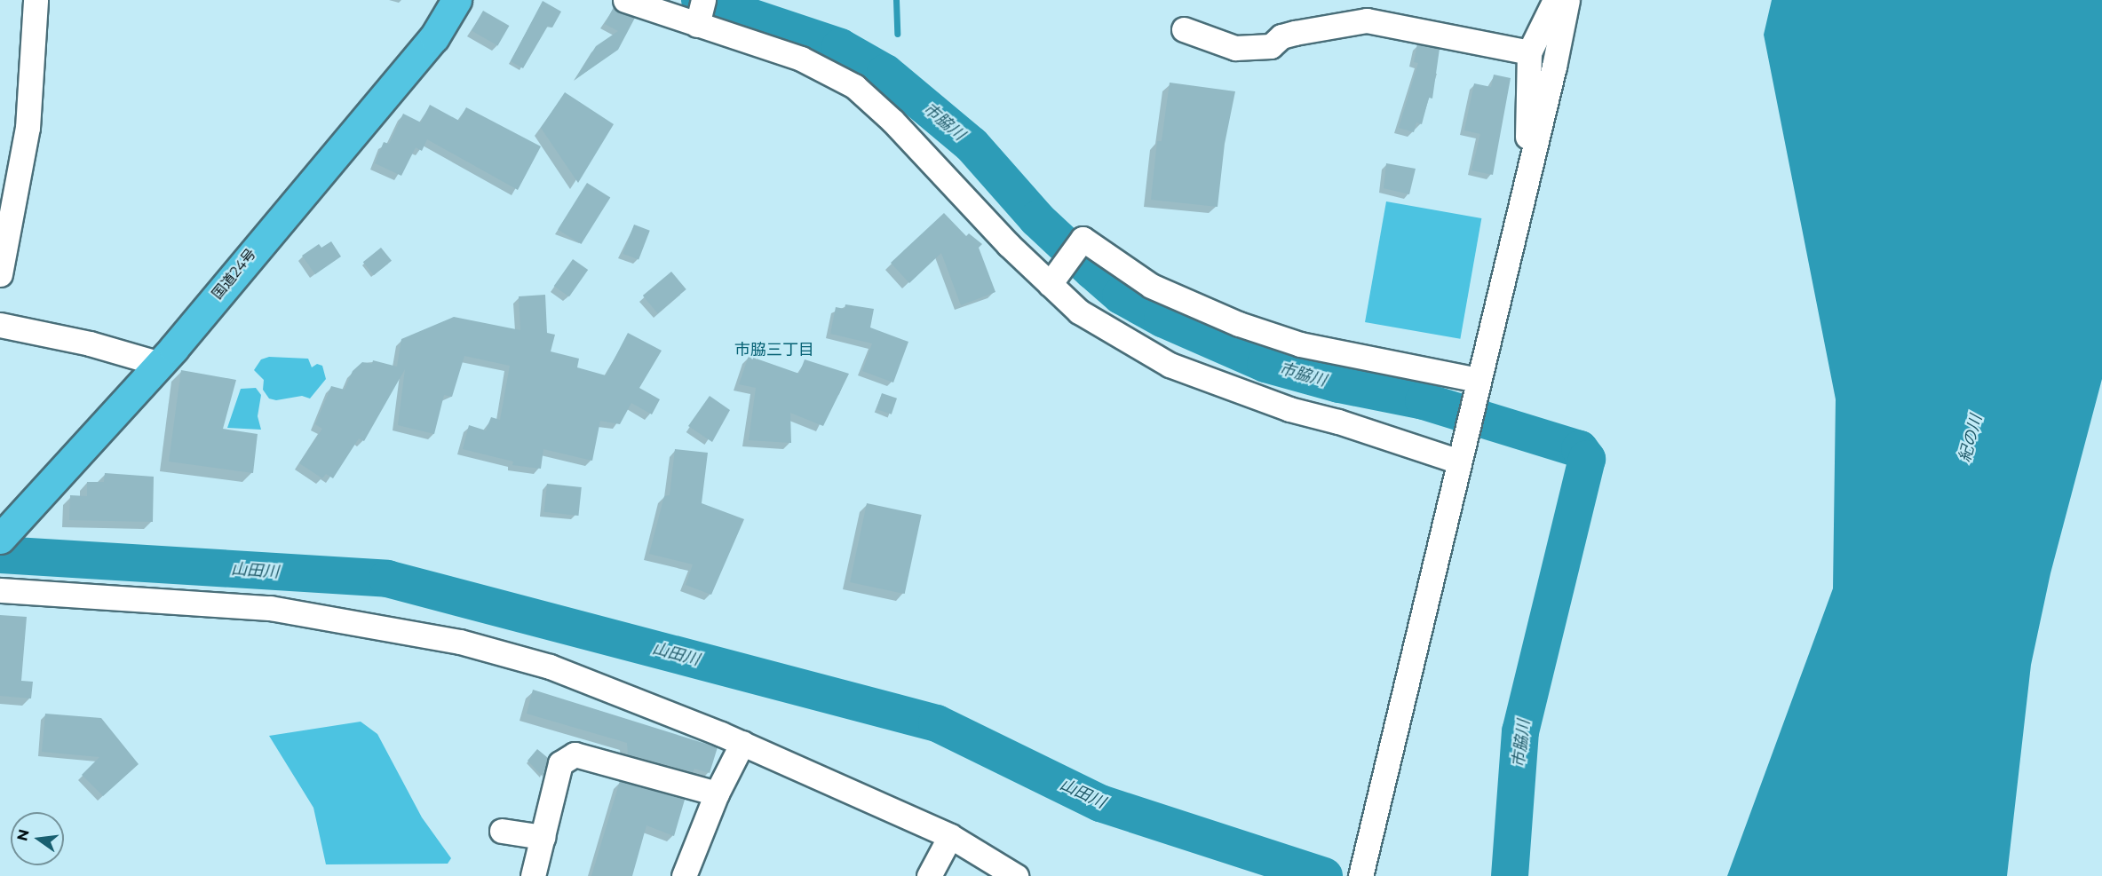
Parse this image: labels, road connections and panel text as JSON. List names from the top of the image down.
{
  "streets": {
    "highway": ["国道24号"]
  },
  "districts": ["市脇三丁目"],
  "water": ["市脇川", "紀の川", "山田川"],
  "north": "left"
}
